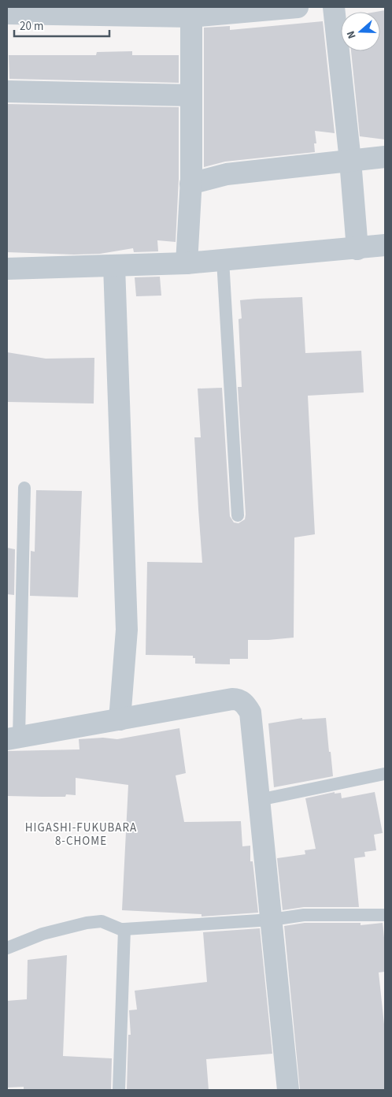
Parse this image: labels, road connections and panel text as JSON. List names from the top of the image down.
{
  "districts": ["HIGASHI-FUKUBARA 8-CHOME"],
  "scale_bar": "20 m",
  "north": "left"
}
